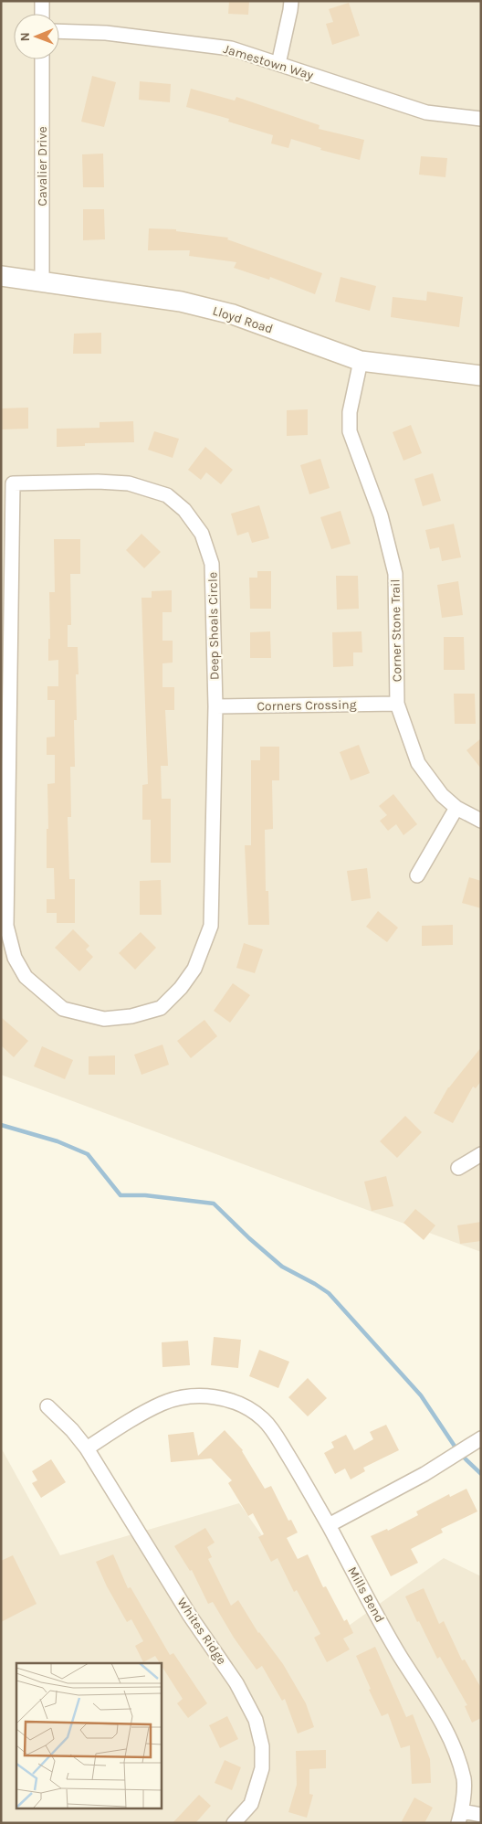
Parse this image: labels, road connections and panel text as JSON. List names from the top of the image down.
{
  "streets": {
    "street": [
      "Jamestown Way",
      "Cavalier Drive",
      "Lloyd Road",
      "Deep Shoals Circle",
      "Corner Stone Trail",
      "Corners Crossing",
      "Mills Bend",
      "Whites Ridge"
    ]
  },
  "crossings": [
    ["Cavalier Drive", "Lloyd Road"],
    ["Lloyd Road", "Corner Stone Trail"],
    ["Deep Shoals Circle", "Corners Crossing"],
    ["Corner Stone Trail", "Corners Crossing"]
  ],
  "north": "left"
}
